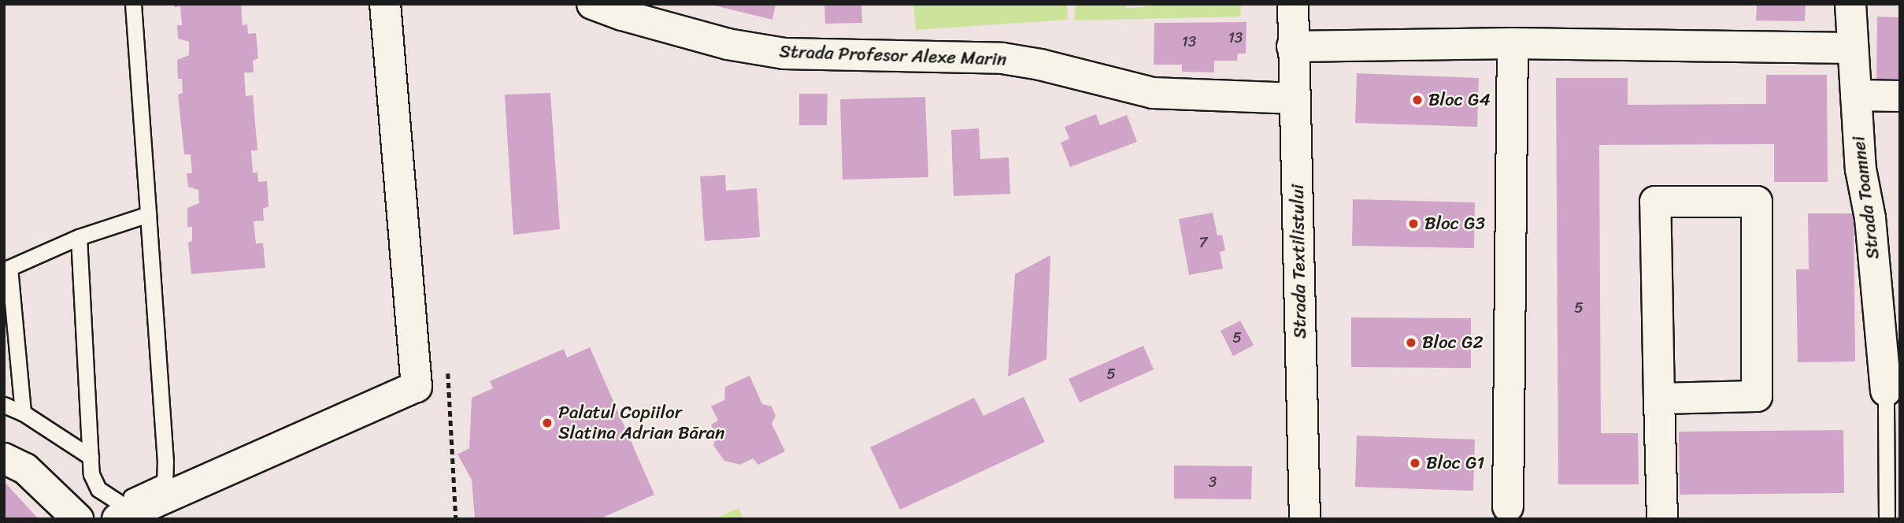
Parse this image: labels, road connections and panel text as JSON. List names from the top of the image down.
{
  "streets": {
    "street": ["Strada Profesor Alexe Marin", "Strada Toamnei", "Strada Textilistului"]
  },
  "crossings": [
    ["Strada Profesor Alexe Marin", "Strada Textilistului"]
  ],
  "places": [
    "Bloc G4",
    "Bloc G3",
    "Bloc G2",
    "Palatul Copiilor Slatina Adrian Băran",
    "Bloc G1"
  ],
  "house_numbers": [
    "13",
    "13",
    "7",
    "5",
    "5",
    "5",
    "3"
  ]
}
